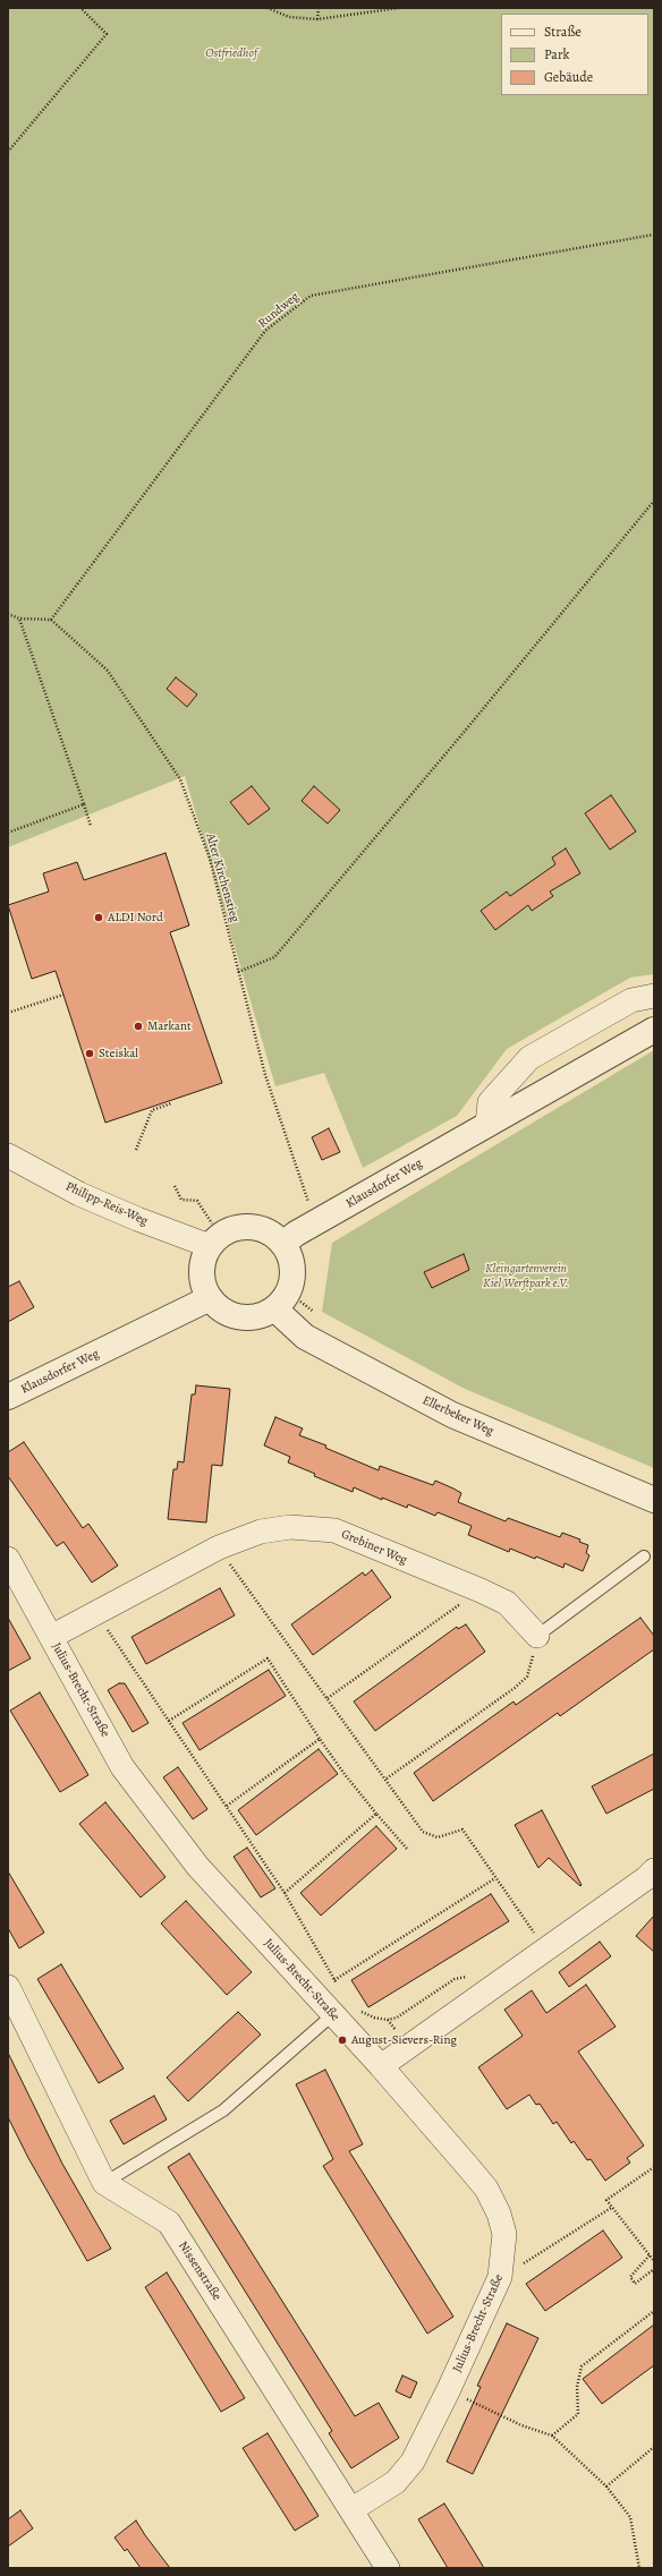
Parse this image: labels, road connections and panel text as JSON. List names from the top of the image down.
{
  "streets": {
    "street": [
      "Klausdorfer Weg",
      "Philipp-Reis-Weg",
      "Ellerbeker Weg",
      "Grebiner Weg",
      "Julius-Brecht-Straße",
      "Nissenstraße"
    ],
    "path": ["Rundweg", "Alter Kirchenstieg"]
  },
  "crossings": [
    ["Rundweg", "Alter Kirchenstieg"],
    ["Alter Kirchenstieg", "Klausdorfer Weg"],
    ["Klausdorfer Weg", "Philipp-Reis-Weg"],
    ["Klausdorfer Weg", "Ellerbeker Weg"],
    ["Philipp-Reis-Weg", "Ellerbeker Weg"],
    ["Grebiner Weg", "Julius-Brecht-Straße"],
    ["Julius-Brecht-Straße", "Nissenstraße"]
  ],
  "parks": ["Ostfriedhof", "Kleingartenverein Kiel Werftpark e.V."],
  "places": [
    "ALDI Nord",
    "Markant",
    "Steiskal",
    "August-Sievers-Ring"
  ],
  "legend": ["Straße", "Park", "Gebäude"]
}
